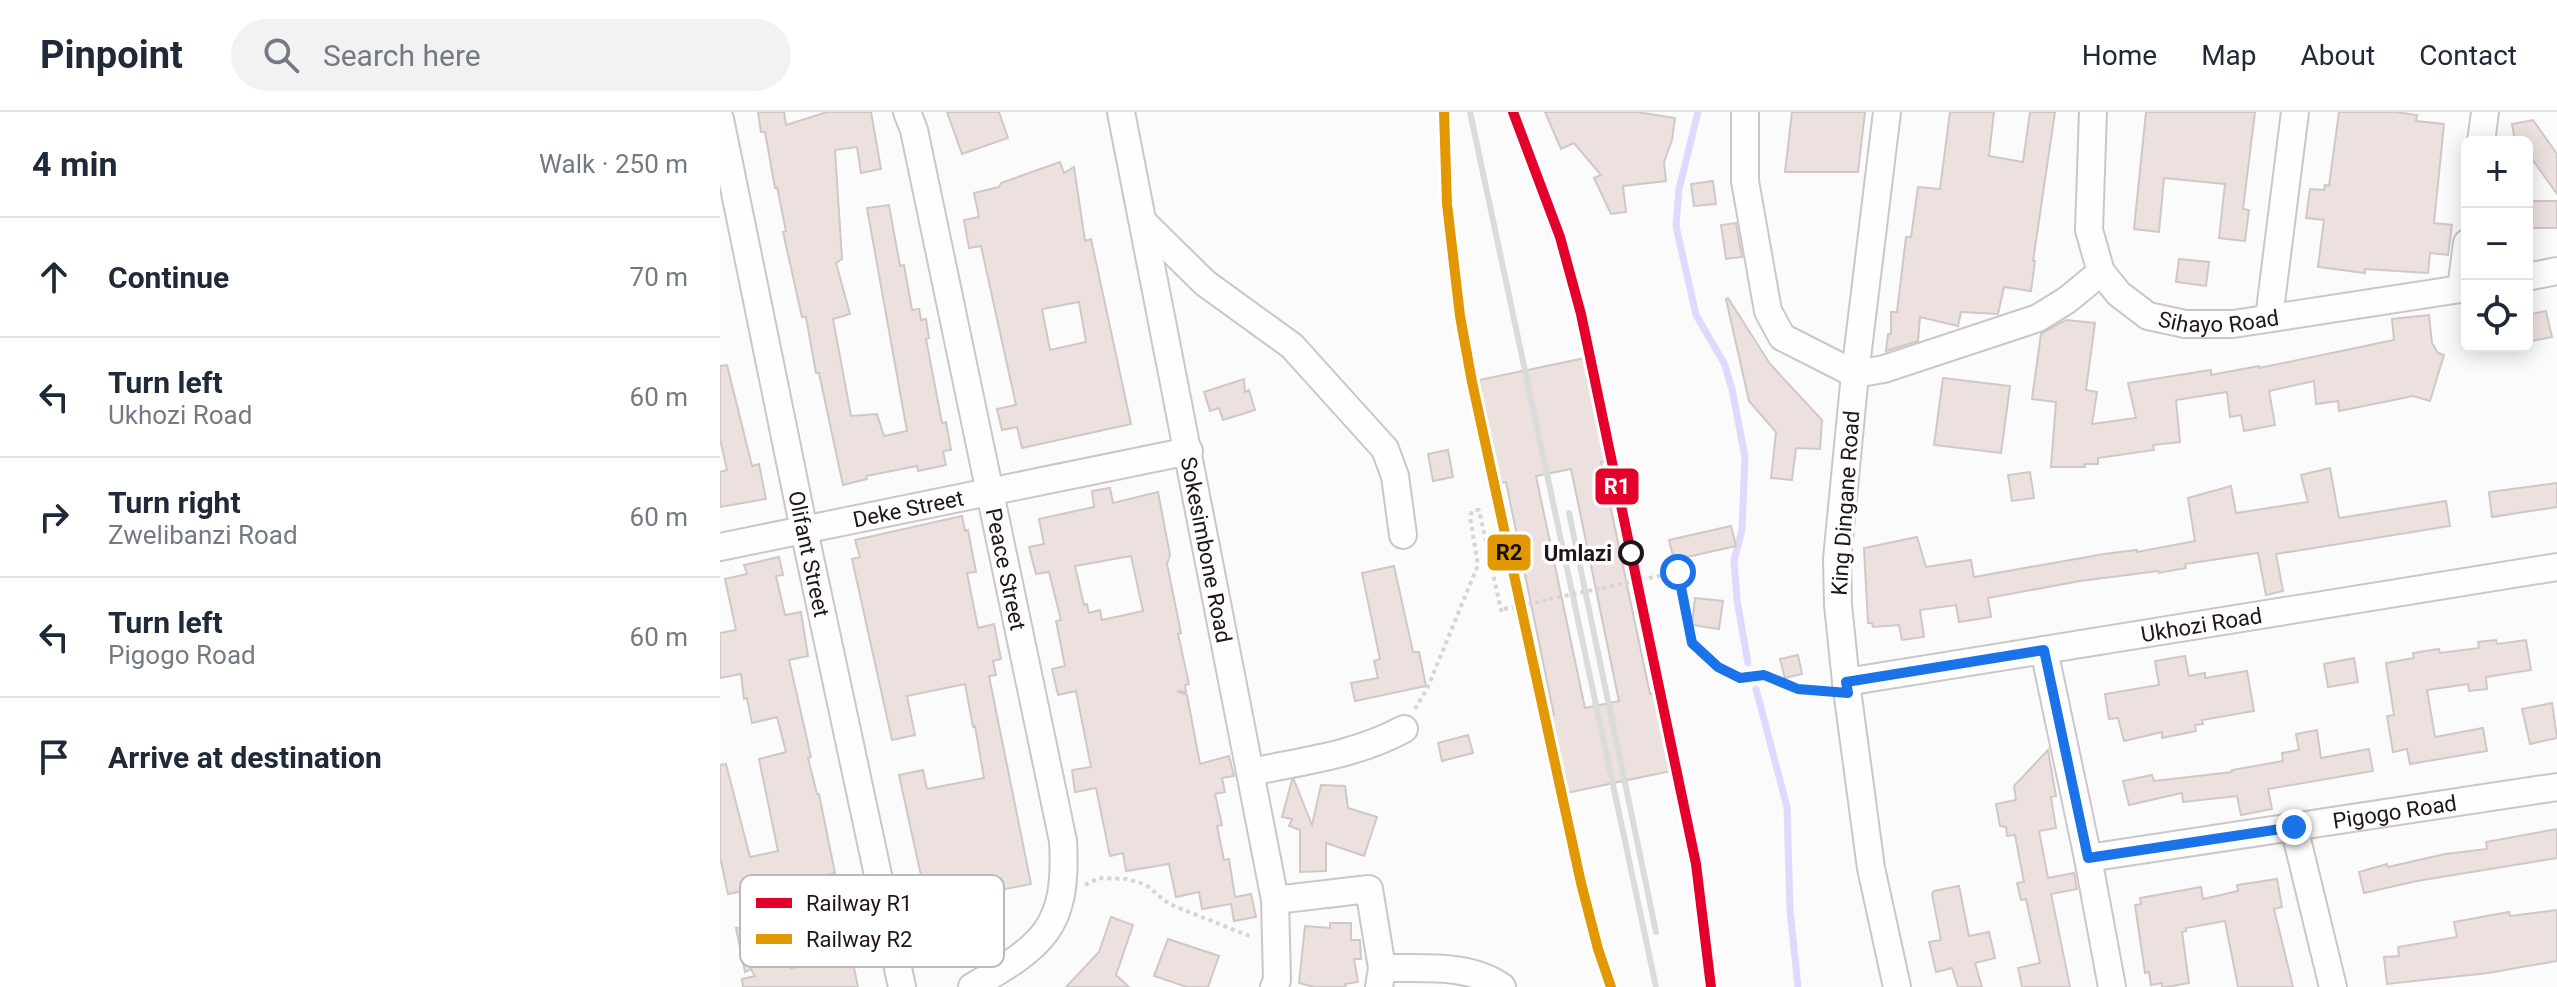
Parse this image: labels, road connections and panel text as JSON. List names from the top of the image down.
{
  "streets": {
    "street": [
      "Sihayo Road",
      "King Dingane Road",
      "Deke Street",
      "Sokesimbone Road",
      "Olifant Street",
      "Peace Street",
      "Ukhozi Road",
      "Pigogo Road"
    ]
  },
  "crossings": [
    ["King Dingane Road", "Ukhozi Road"],
    ["Deke Street", "Sokesimbone Road"],
    ["Deke Street", "Olifant Street"],
    ["Deke Street", "Peace Street"]
  ],
  "places": ["Umlazi"],
  "lines": ["rail line R1", "rail line R2"],
  "legend": ["Railway R1", "Railway R2"],
  "page": {
    "header": "Pinpoint",
    "search": "Search here",
    "nav": [
      "Home",
      "Map",
      "About",
      "Contact"
    ],
    "heading": ["4 min", "Walk · 250 m"],
    "map_buttons": ["+", "−"],
    "list": [
      ["Continue", "70 m"],
      ["Turn left", "Ukhozi Road", "60 m"],
      ["Turn right", "Zwelibanzi Road", "60 m"],
      ["Turn left", "Pigogo Road", "60 m"],
      "Arrive at destination"
    ]
  }
}
